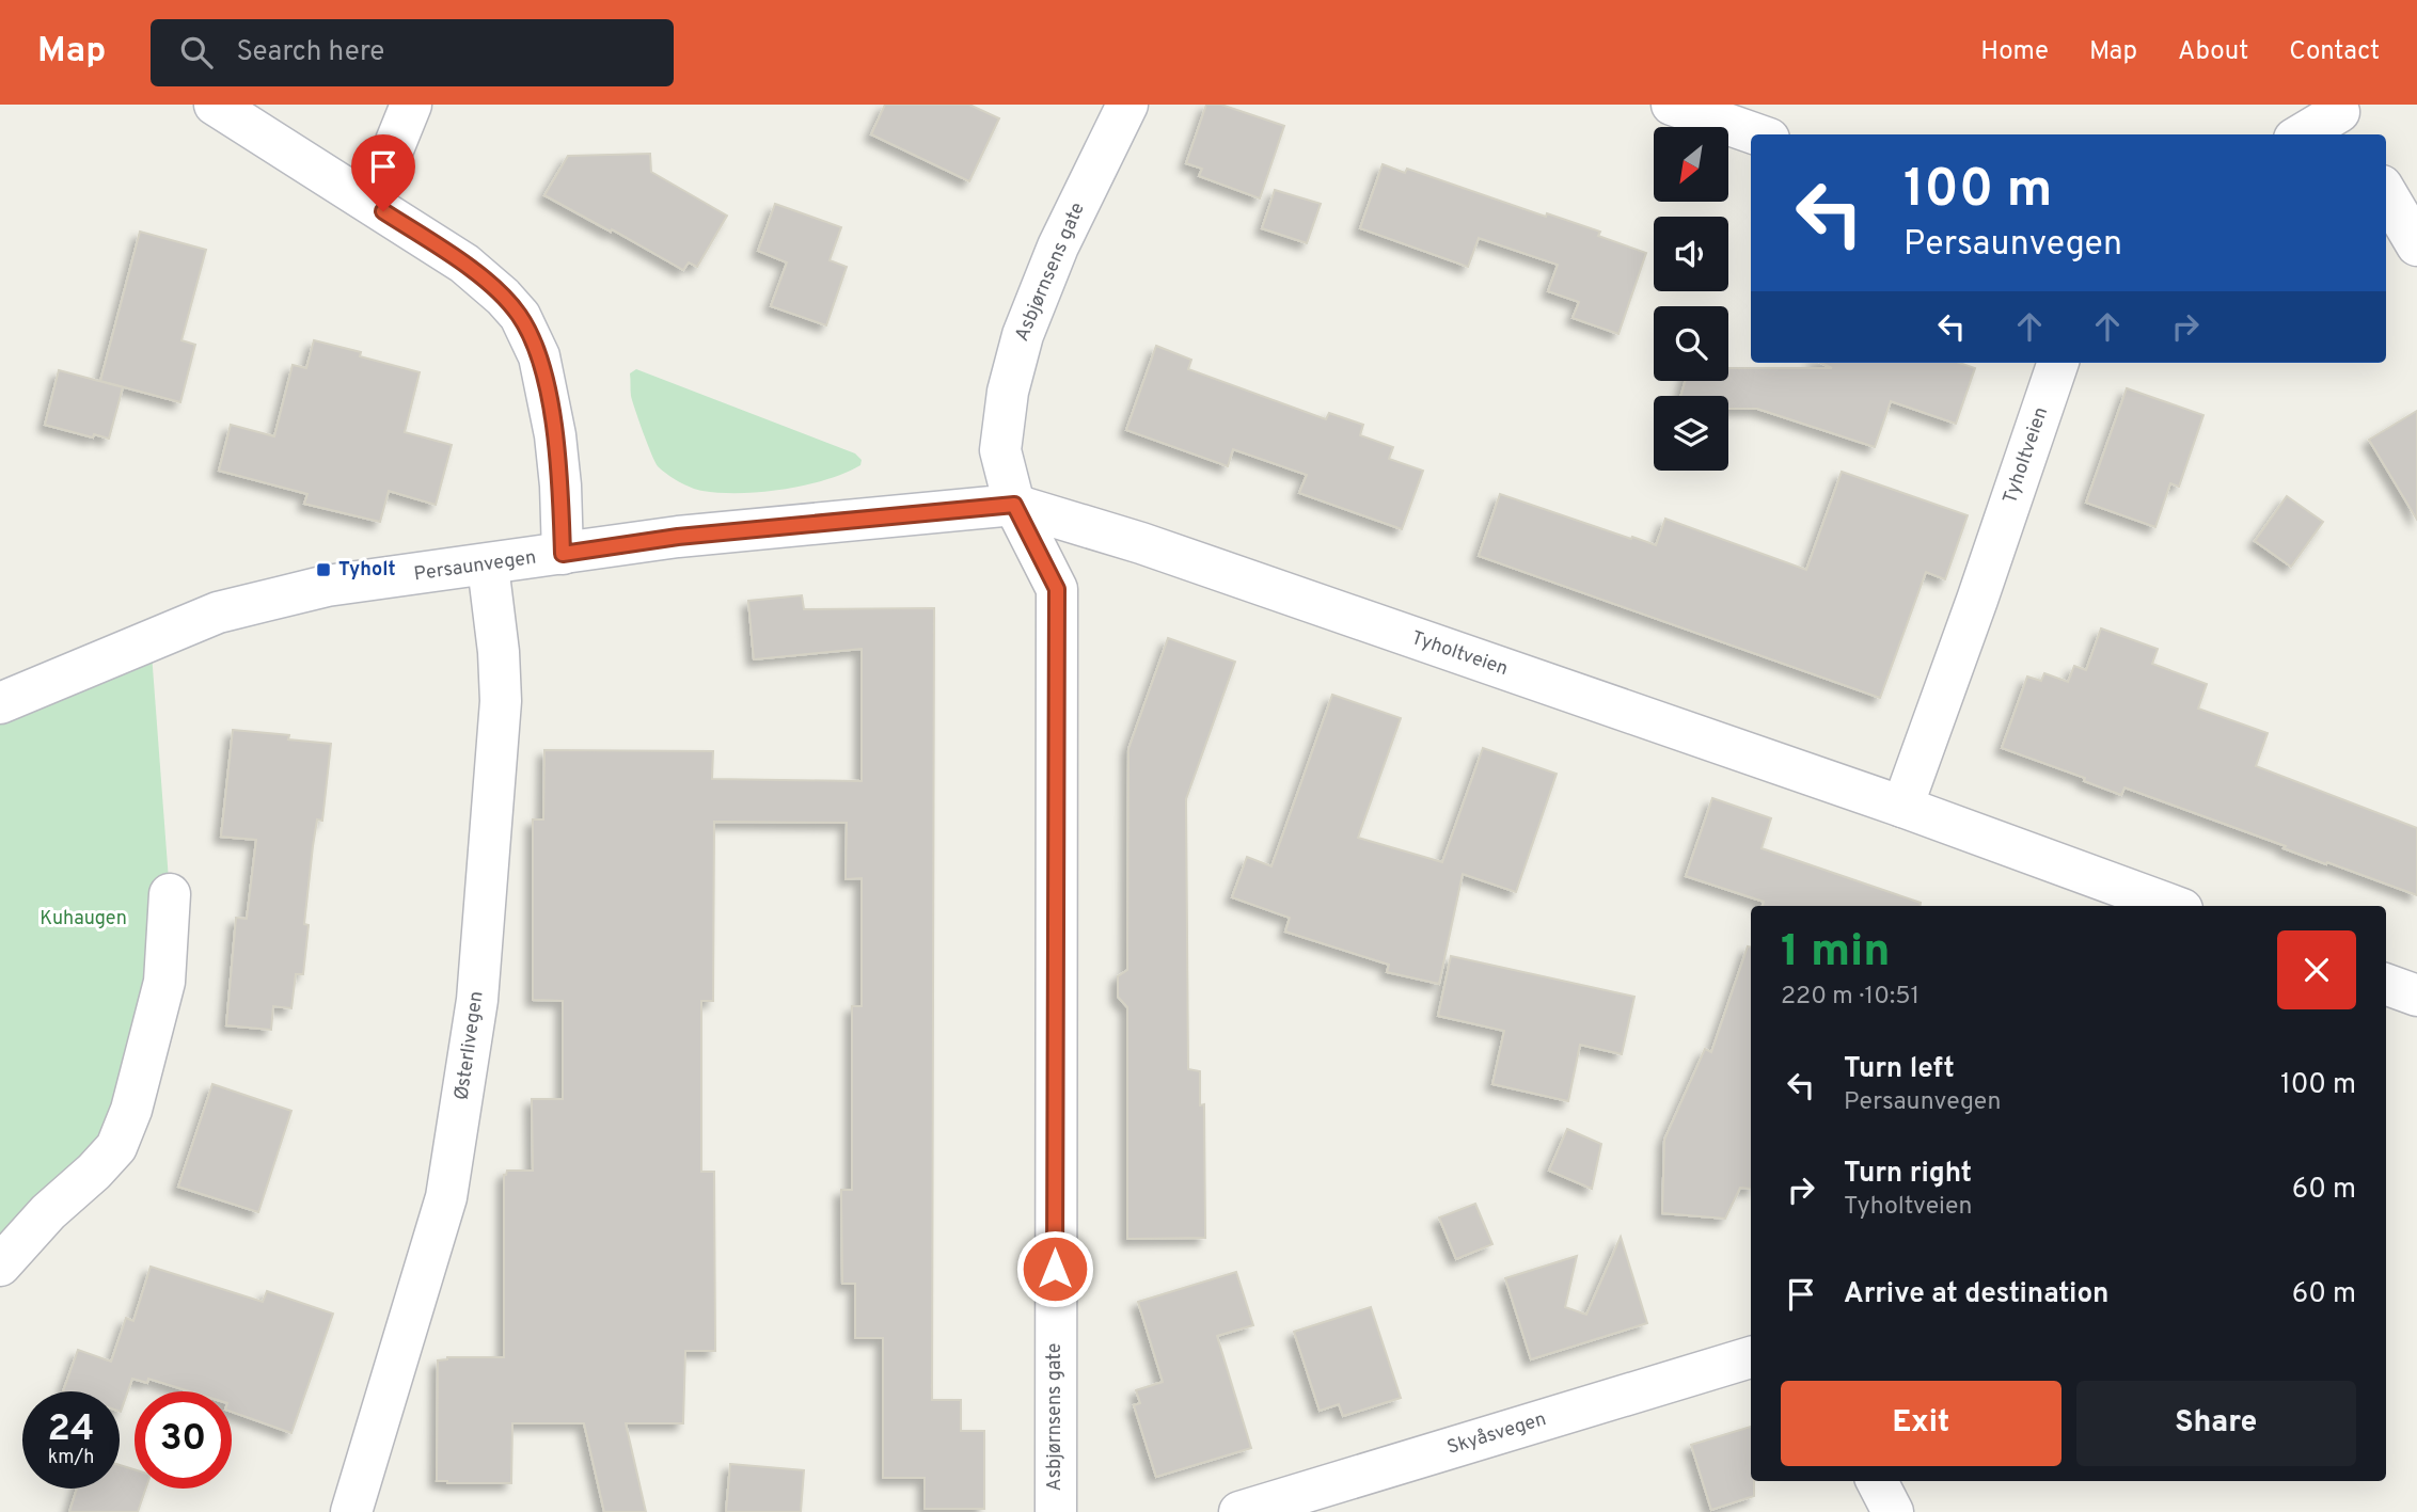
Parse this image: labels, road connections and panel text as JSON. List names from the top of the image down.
{
  "streets": {
    "street": [
      "Asbjørnsens gate",
      "Tyholtveien",
      "Persaunvegen",
      "Østerlivegen",
      "Skyåsvegen"
    ]
  },
  "crossings": [
    ["Asbjørnsens gate", "Tyholtveien"],
    ["Asbjørnsens gate", "Persaunvegen"],
    ["Tyholtveien", "Persaunvegen"],
    ["Persaunvegen", "Østerlivegen"]
  ],
  "parks": ["Kuhaugen"],
  "places": {
    "transit": ["Tyholt"]
  },
  "north": "bottom left",
  "page": {
    "header": "Map",
    "search": "Search here",
    "nav": [
      "Home",
      "Map",
      "About",
      "Contact"
    ],
    "turn": ["100 m", "Persaunvegen"],
    "heading": ["1 min", "220 m · 10:51"],
    "list": [
      {
        "name": "Turn left",
        "note": "Persaunvegen",
        "value": "100 m"
      },
      {
        "name": "Turn right",
        "note": "Tyholtveien",
        "value": "60 m"
      },
      {
        "name": "Arrive at destination",
        "value": "60 m"
      }
    ],
    "buttons": ["Exit", "Share"],
    "speed": "24 km/h",
    "limit": "30"
  }
}
